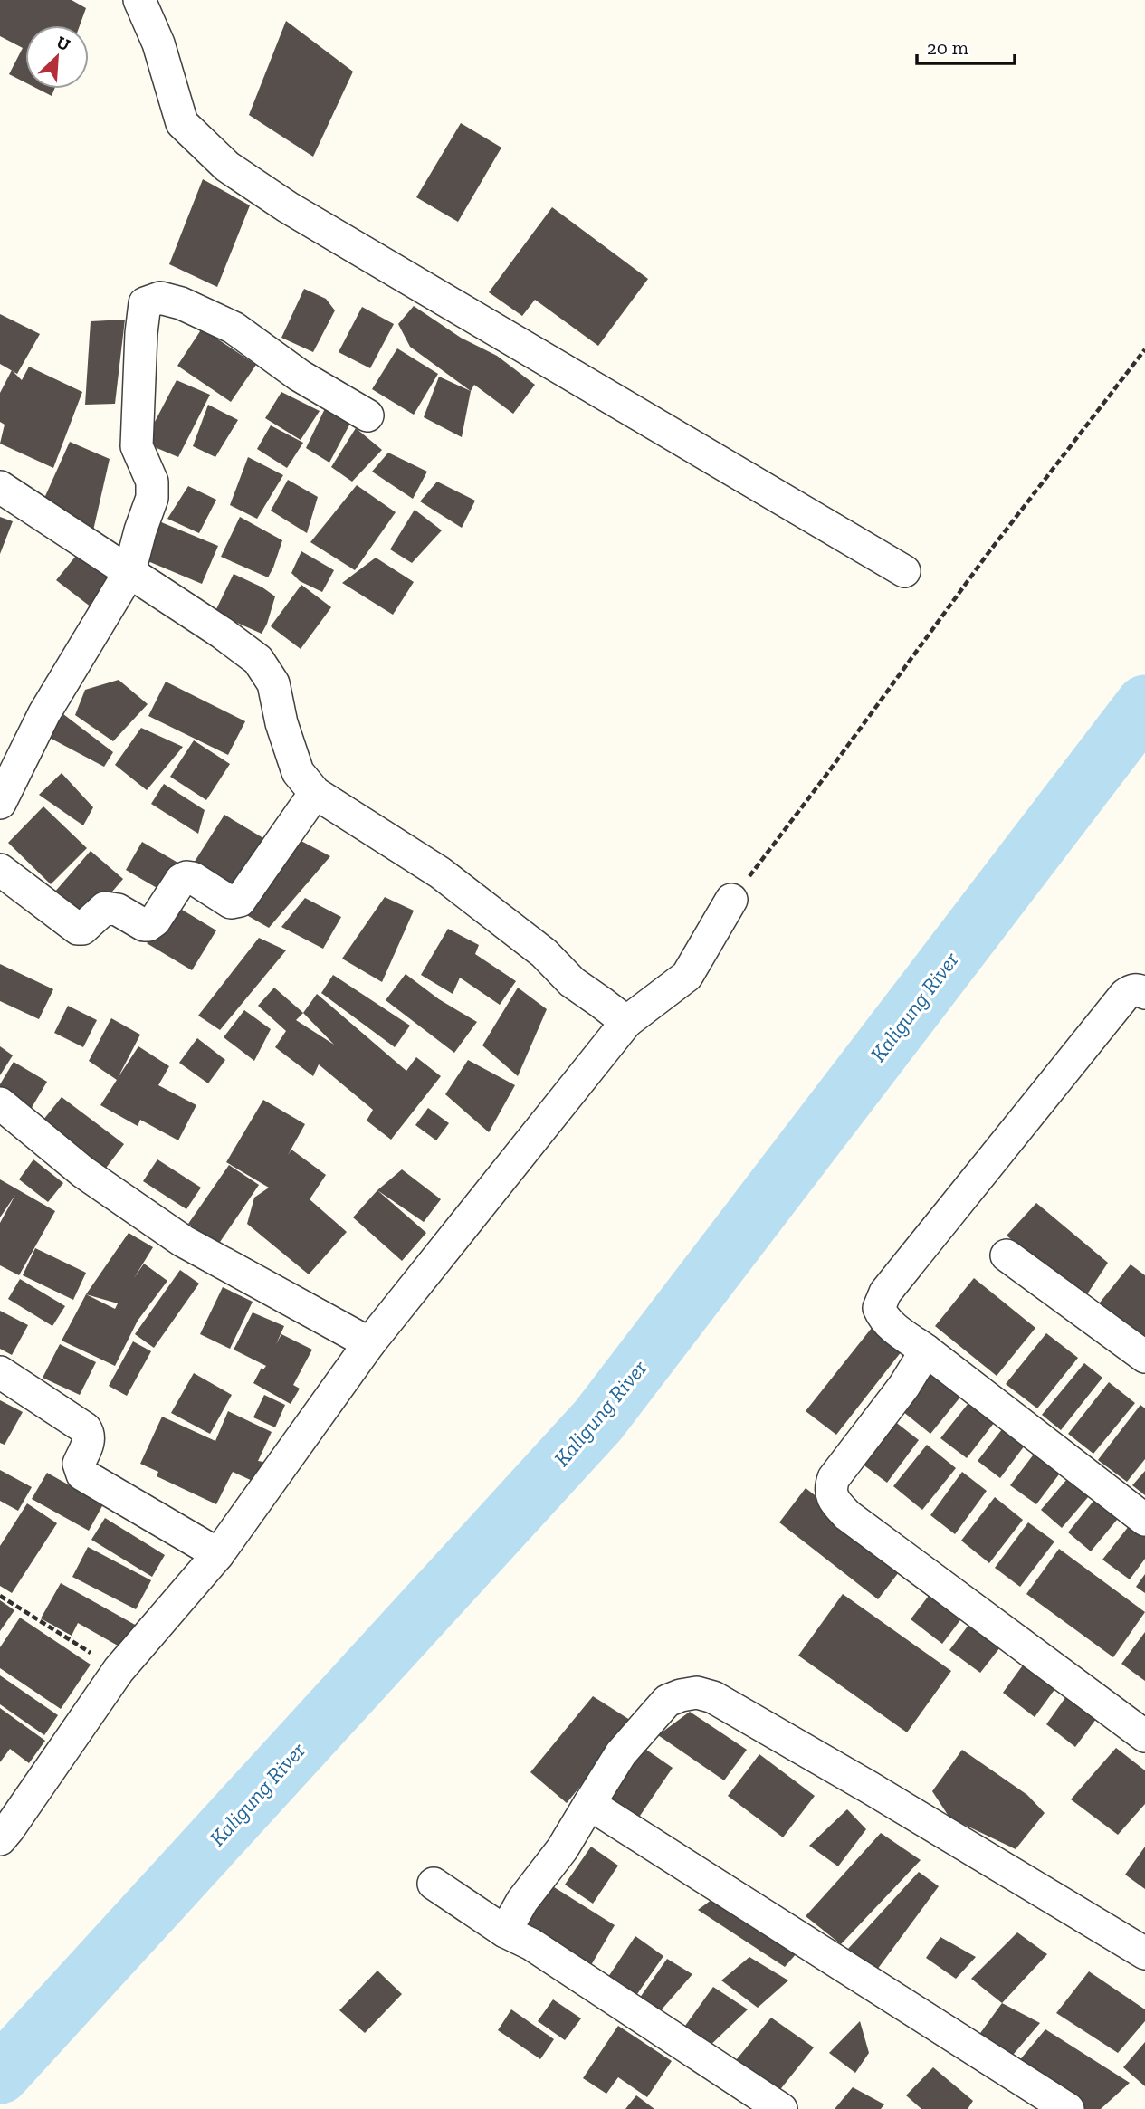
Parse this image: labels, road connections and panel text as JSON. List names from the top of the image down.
{
  "water": ["Kaligung River"],
  "scale_bar": "20 m",
  "north": "top right"
}
